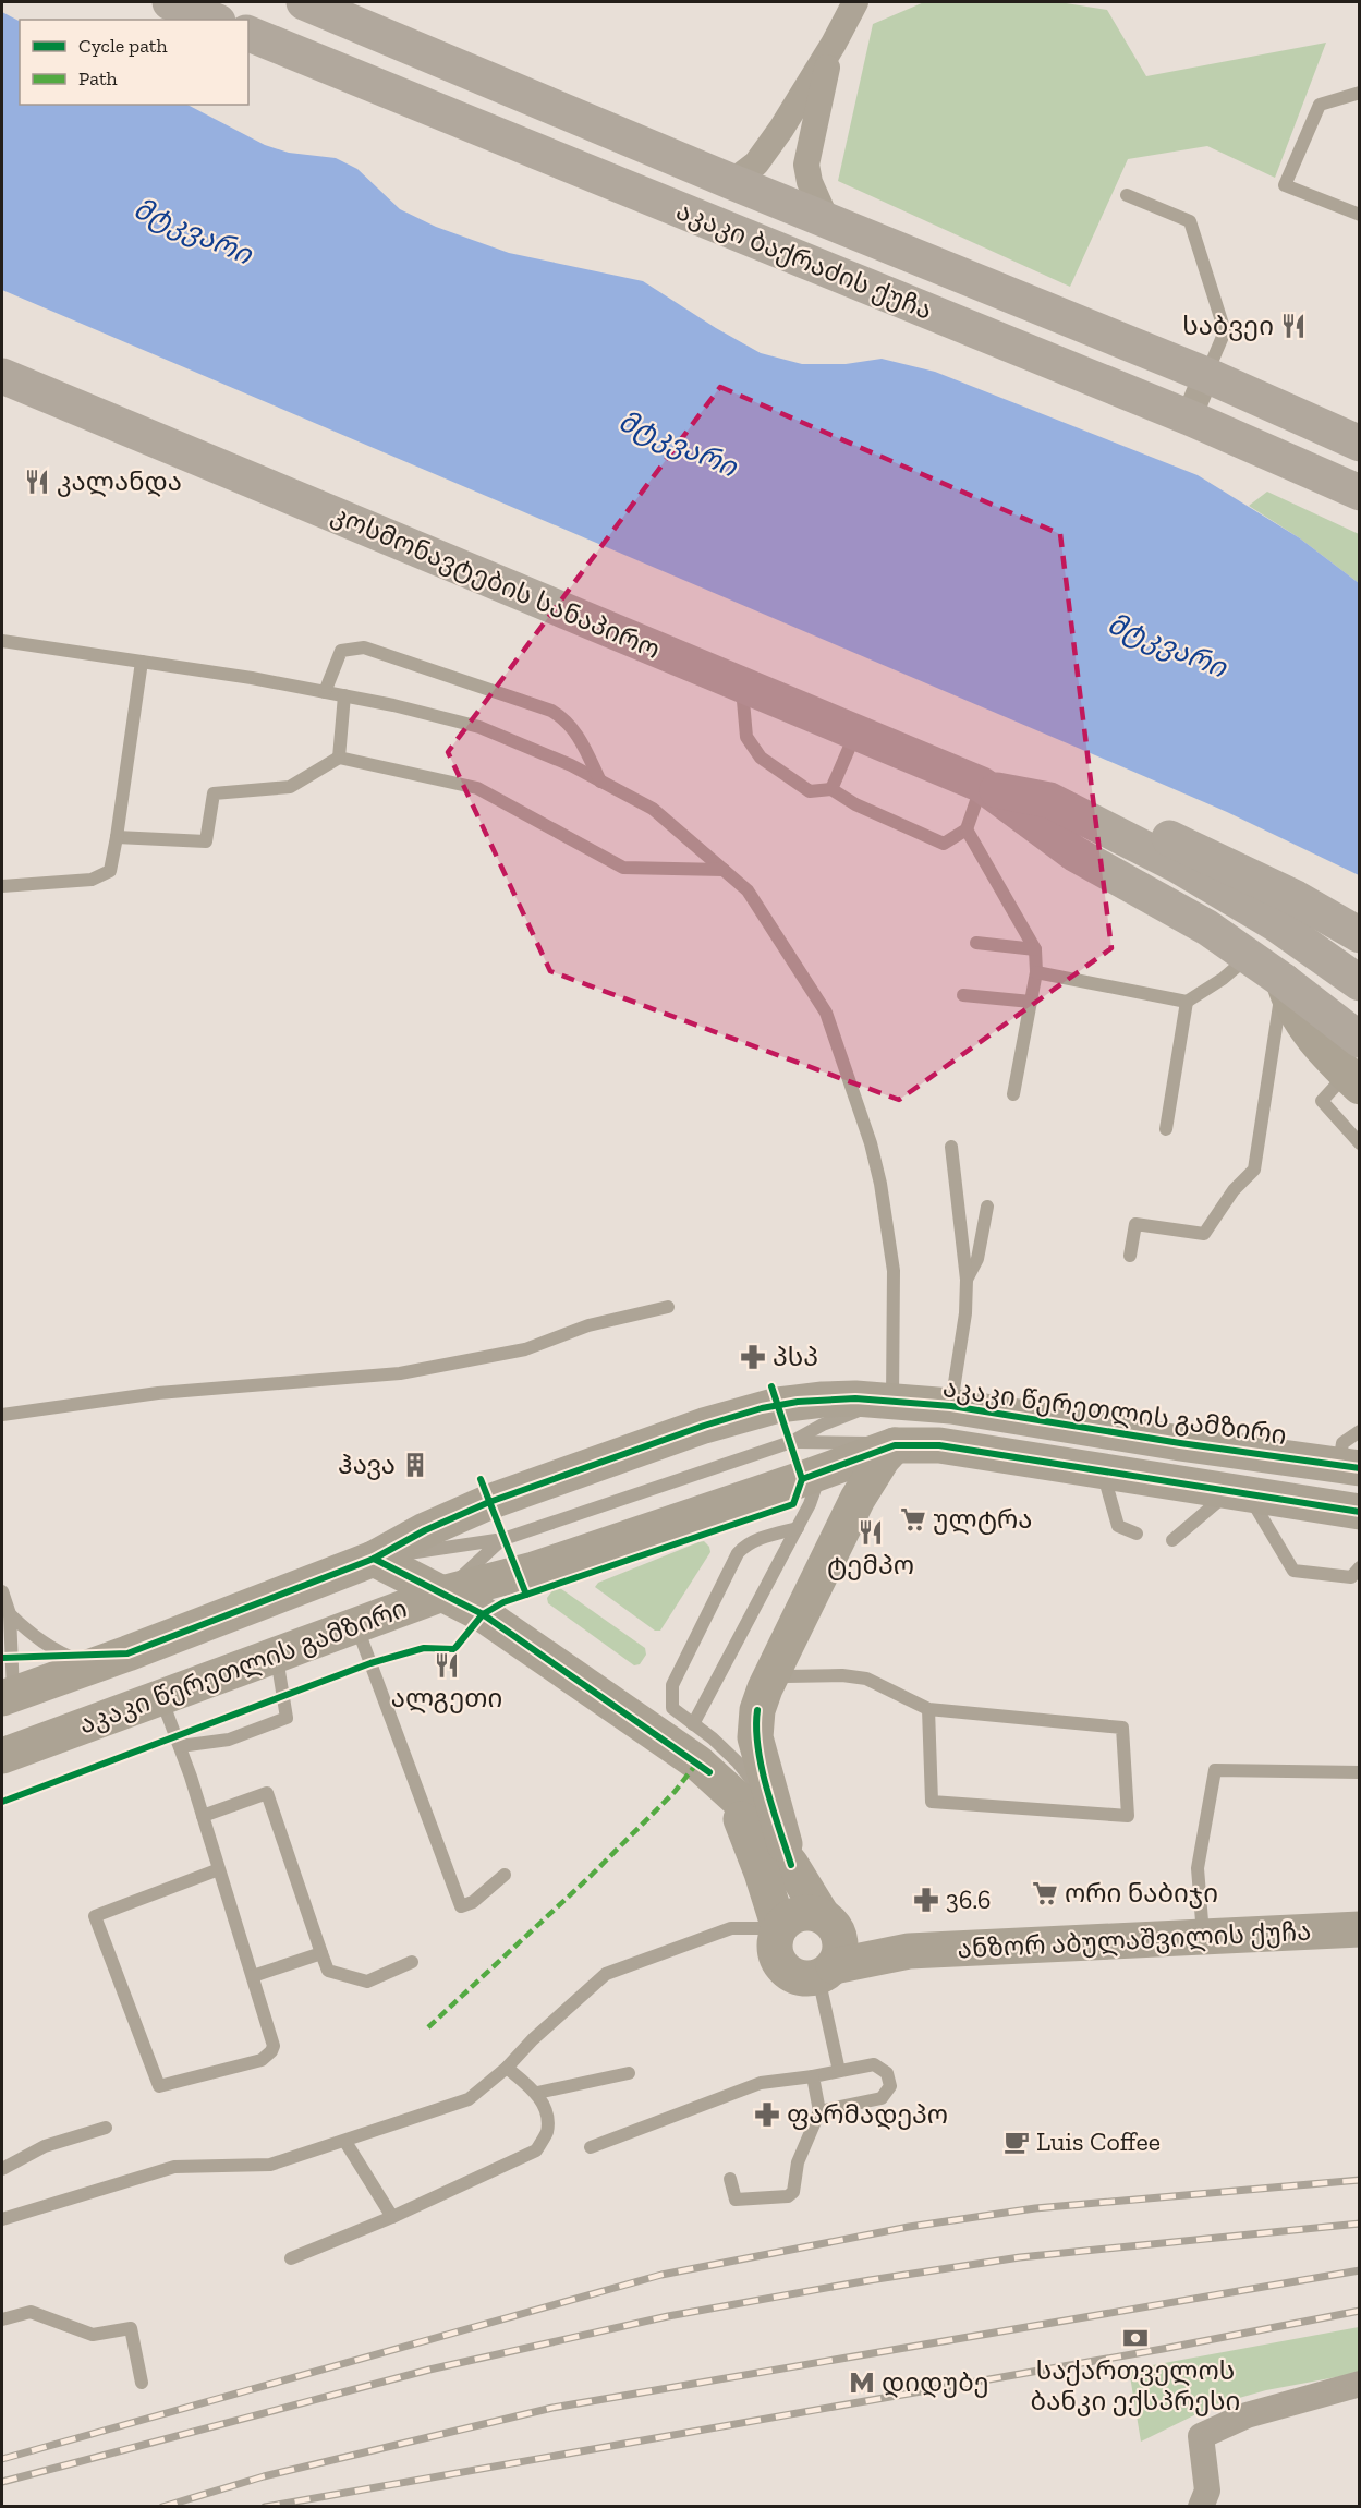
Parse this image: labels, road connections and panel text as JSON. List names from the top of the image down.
{
  "streets": {
    "main road": [
      "აკაკი ბაქრაძის ქუჩა",
      "კოსმონავტების სანაპირო",
      "აკაკი წერეთლის გამზირი",
      "ანზორ აბულაშვილის ქუჩა"
    ]
  },
  "water": ["მტკვარი"],
  "places": {
    "restaurant": [
      "საბვეი",
      "კალანდა",
      "ტემპო",
      "ალგეთი"
    ],
    "pharmacy": ["პსპ", "36.6", "ფარმადეპო"],
    "building": ["ჰავა"],
    "supermarket": ["ულტრა", "ორი ნაბიჯი"],
    "cafe": ["Luis Coffee"],
    "bank": ["საქართველოს ბანკი ექსპრესი"],
    "metro station": ["დიდუბე"]
  },
  "legend": ["Cycle path", "Path"]
}
